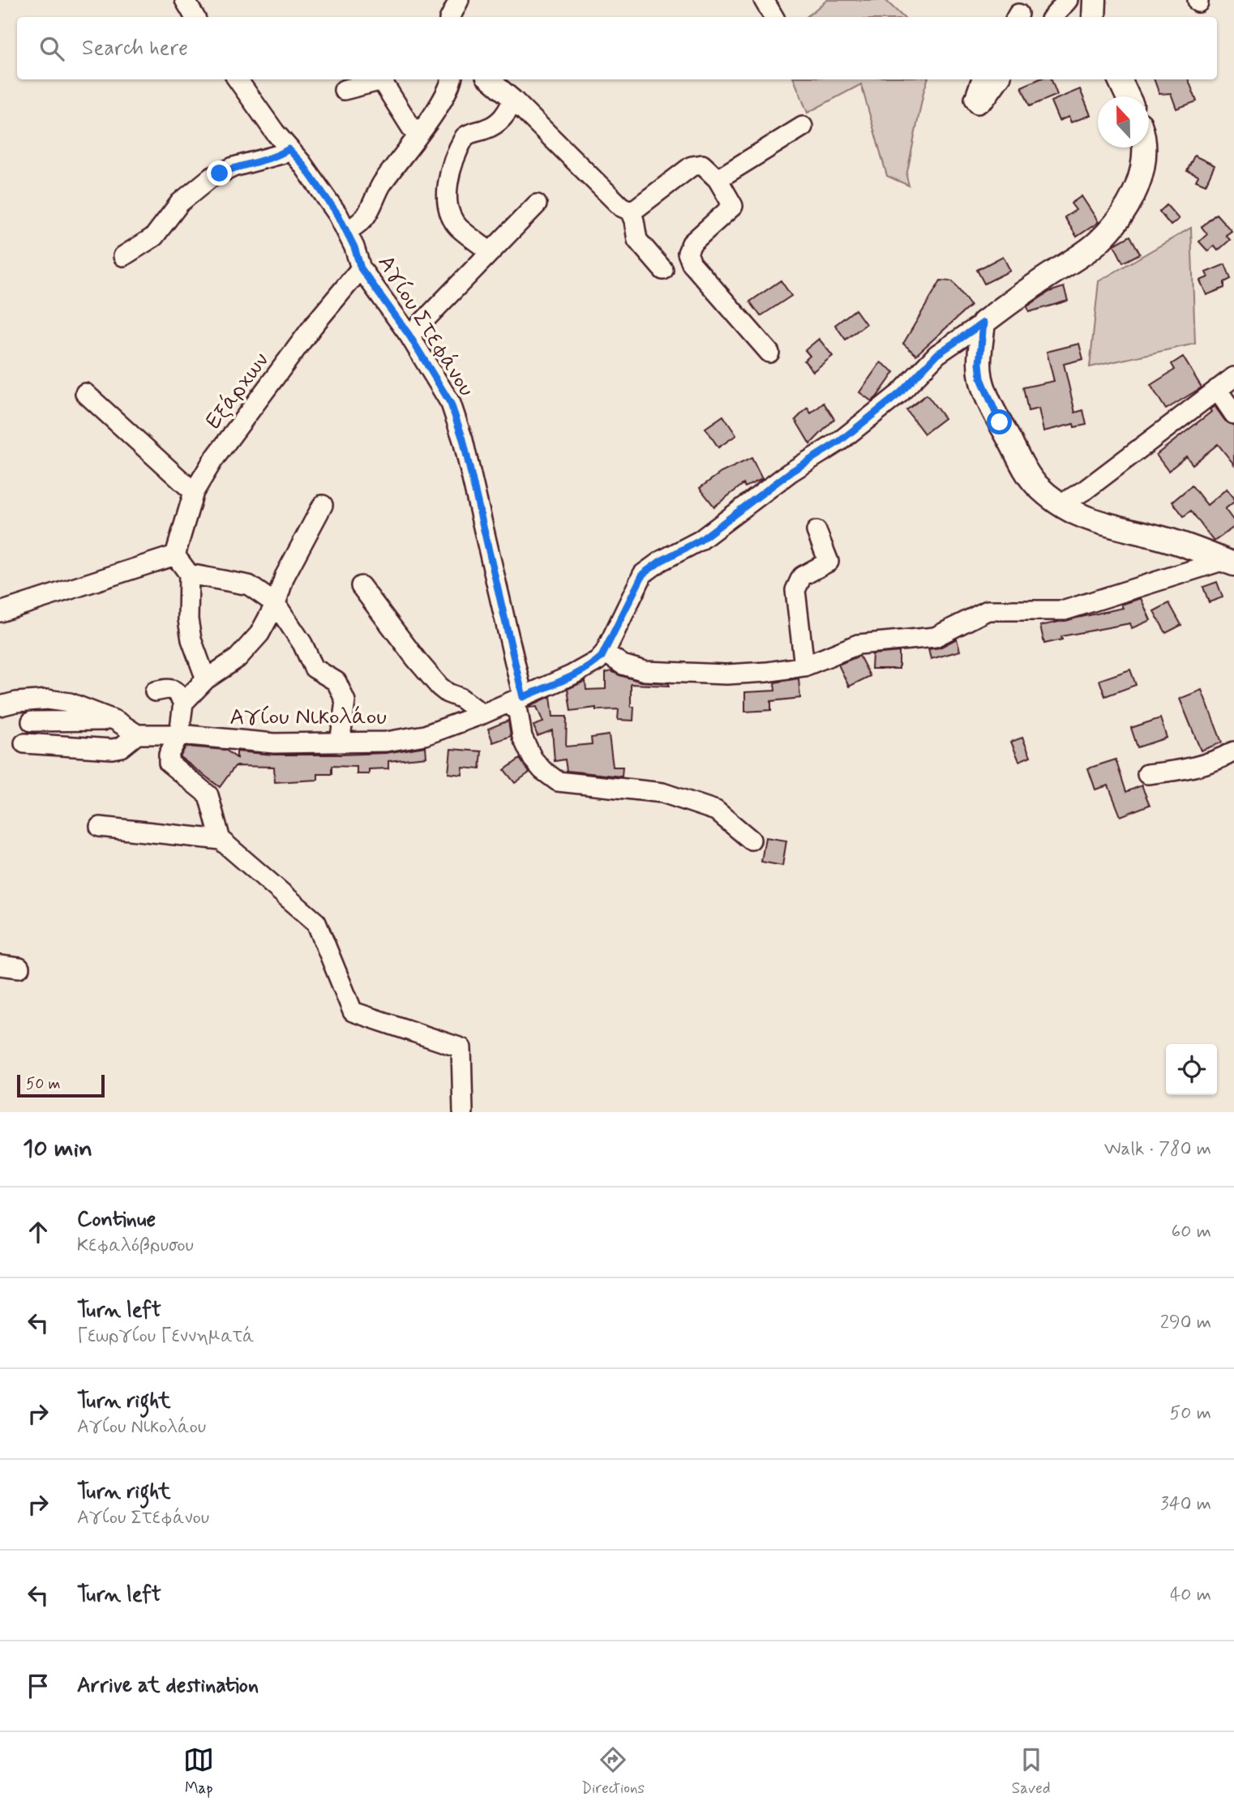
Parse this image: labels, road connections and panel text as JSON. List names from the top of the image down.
{
  "streets": {
    "street": ["Αγίου Στεφάνου", "Εξάρχων", "Αγίου Νικολάου"]
  },
  "crossings": [
    ["Αγίου Στεφάνου", "Εξάρχων"],
    ["Αγίου Στεφάνου", "Αγίου Νικολάου"]
  ],
  "scale_bar": "50 m",
  "north": "top",
  "page": {
    "search": "Search here",
    "scale": "50 m",
    "heading": ["10 min", "Walk · 780 m"],
    "list": [
      ["Continue", "Κεφαλόβρυσου", "60 m"],
      ["Turn left", "Γεωργίου Γεννηματά", "290 m"],
      ["Turn right", "Αγίου Νικολάου", "50 m"],
      ["Turn right", "Αγίου Στεφάνου", "340 m"],
      ["Turn left", "40 m"],
      "Arrive at destination"
    ],
    "nav": ["Map", "Directions", "Saved"]
  }
}
